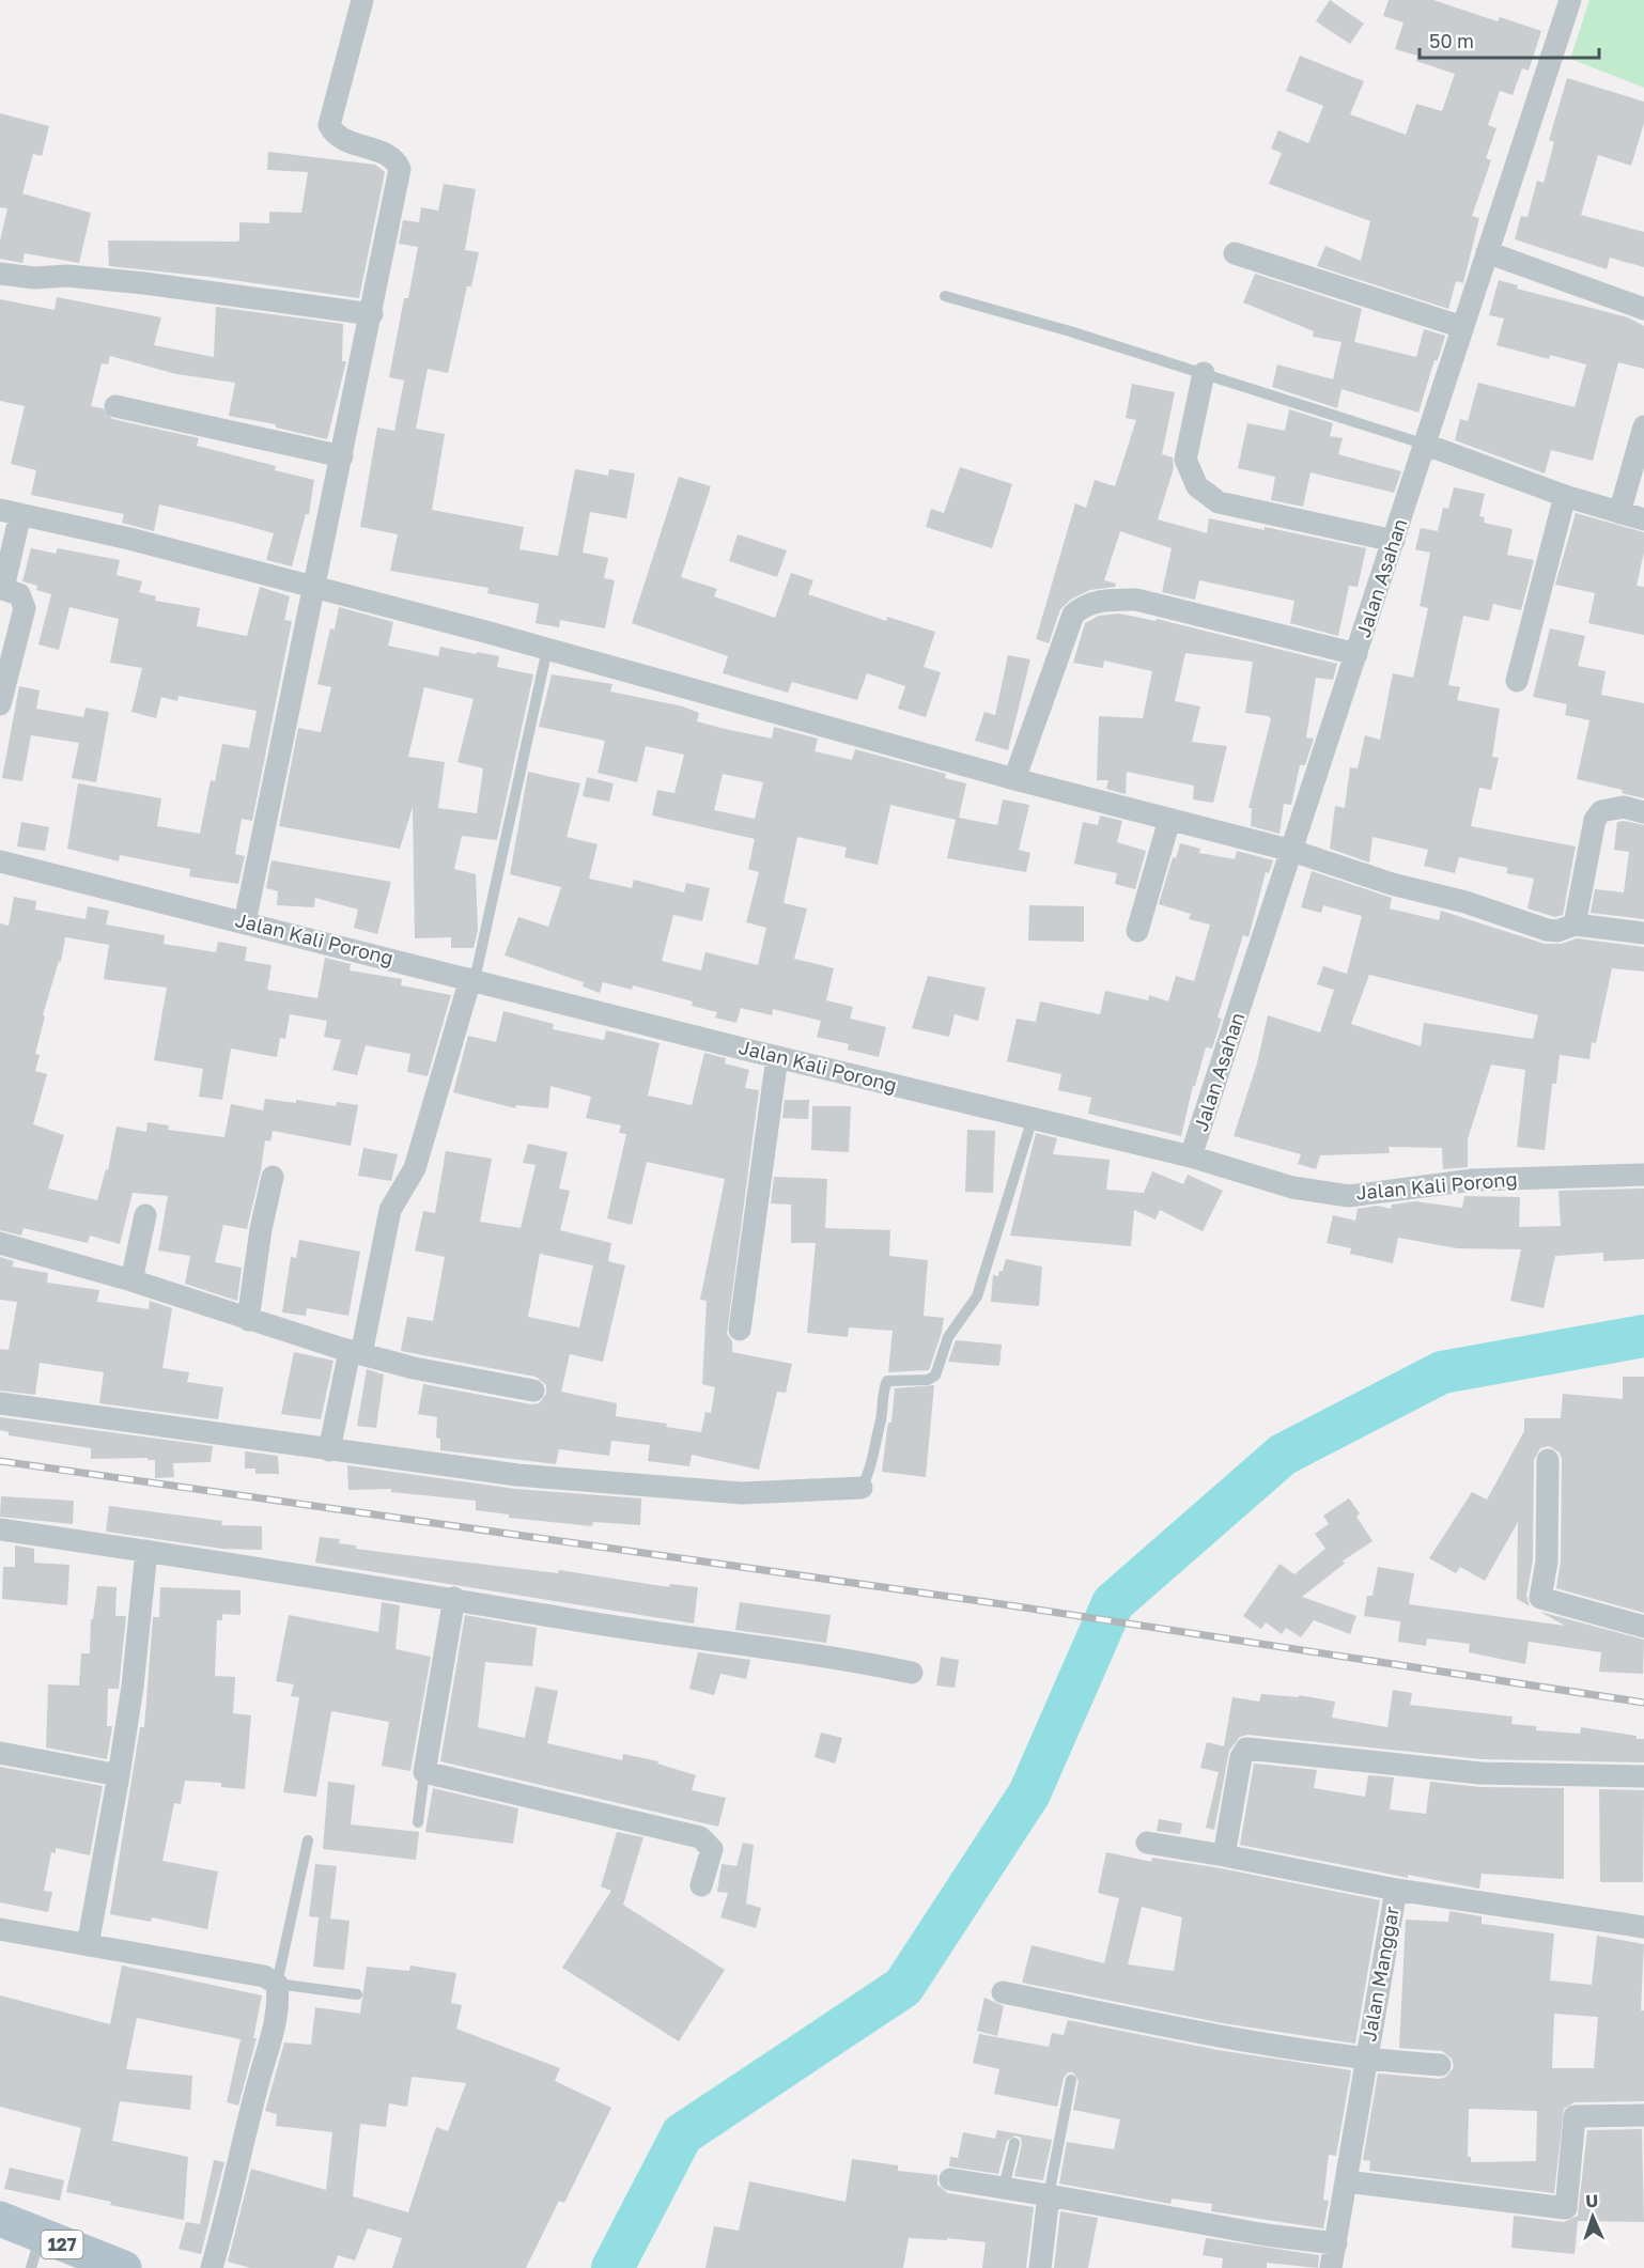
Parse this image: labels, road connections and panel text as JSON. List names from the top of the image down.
{
  "streets": {
    "main road": ["127"],
    "street": ["Jalan Asahan", "Jalan Kali Porong", "Jalan Manggar"]
  },
  "crossings": [
    ["Jalan Asahan", "Jalan Kali Porong"]
  ],
  "scale_bar": "50 m",
  "north": "top"
}
